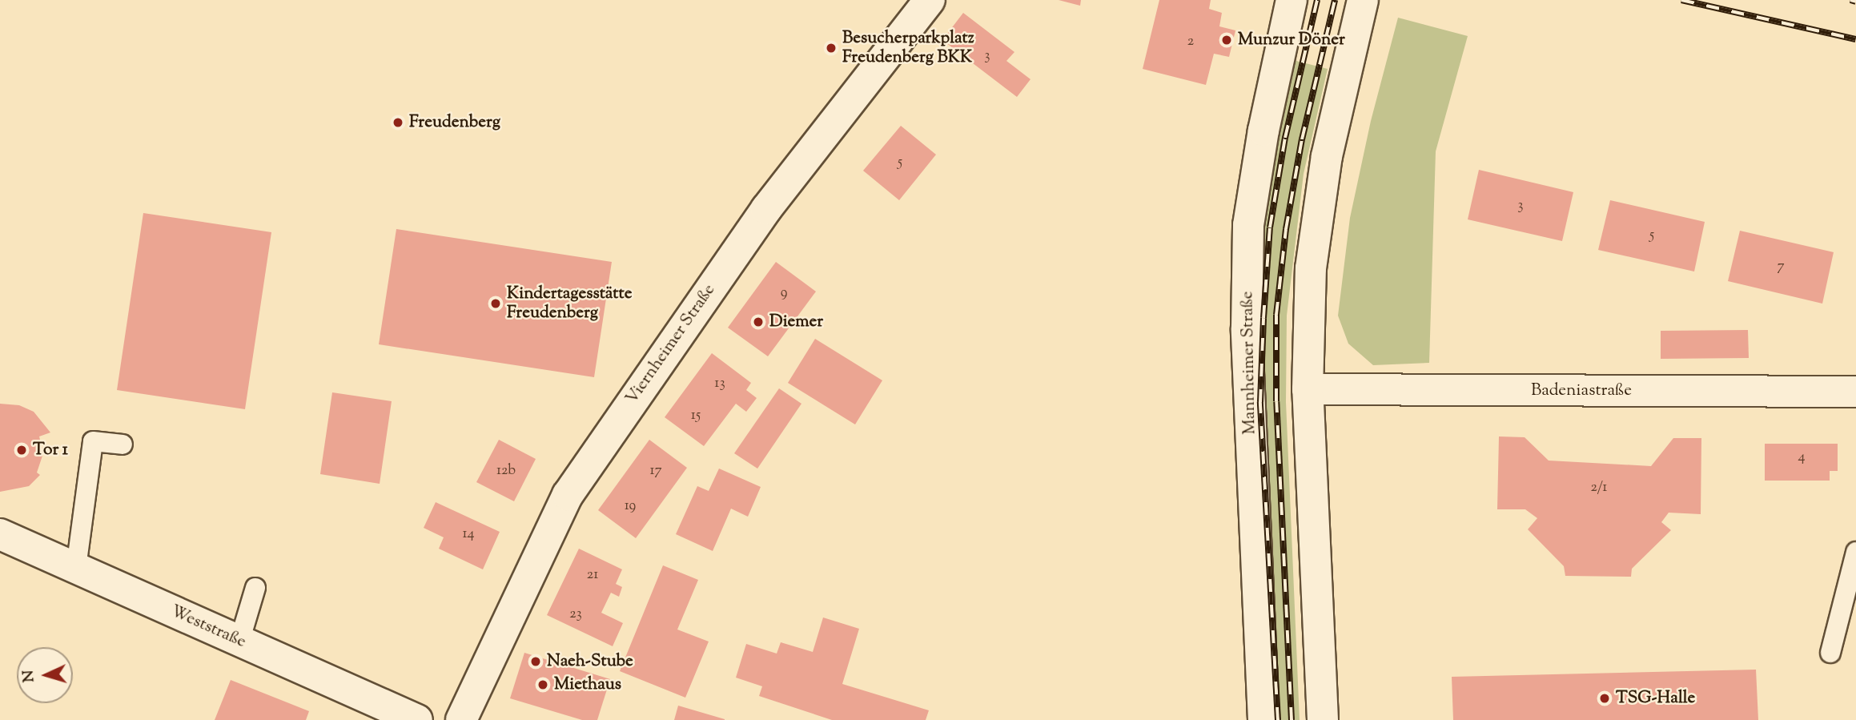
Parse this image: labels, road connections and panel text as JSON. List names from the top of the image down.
{
  "streets": {
    "street": [
      "Viernheimer Straße",
      "Mannheimer Straße",
      "Badeniastraße",
      "Weststraße"
    ]
  },
  "places": [
    "Munzur Döner",
    "Besucherparkplatz Freudenberg BKK",
    "Freudenberg",
    "Kindertagesstätte Freudenberg",
    "Diemer",
    "Tor 1",
    "Naeh-Stube",
    "Miethaus",
    "TSG-Halle"
  ],
  "house_numbers": [
    "2",
    "3",
    "5",
    "3",
    "5",
    "7",
    "9",
    "13",
    "15",
    "4",
    "12b",
    "17",
    "2/1",
    "19",
    "14",
    "21",
    "23"
  ],
  "north": "left"
}
